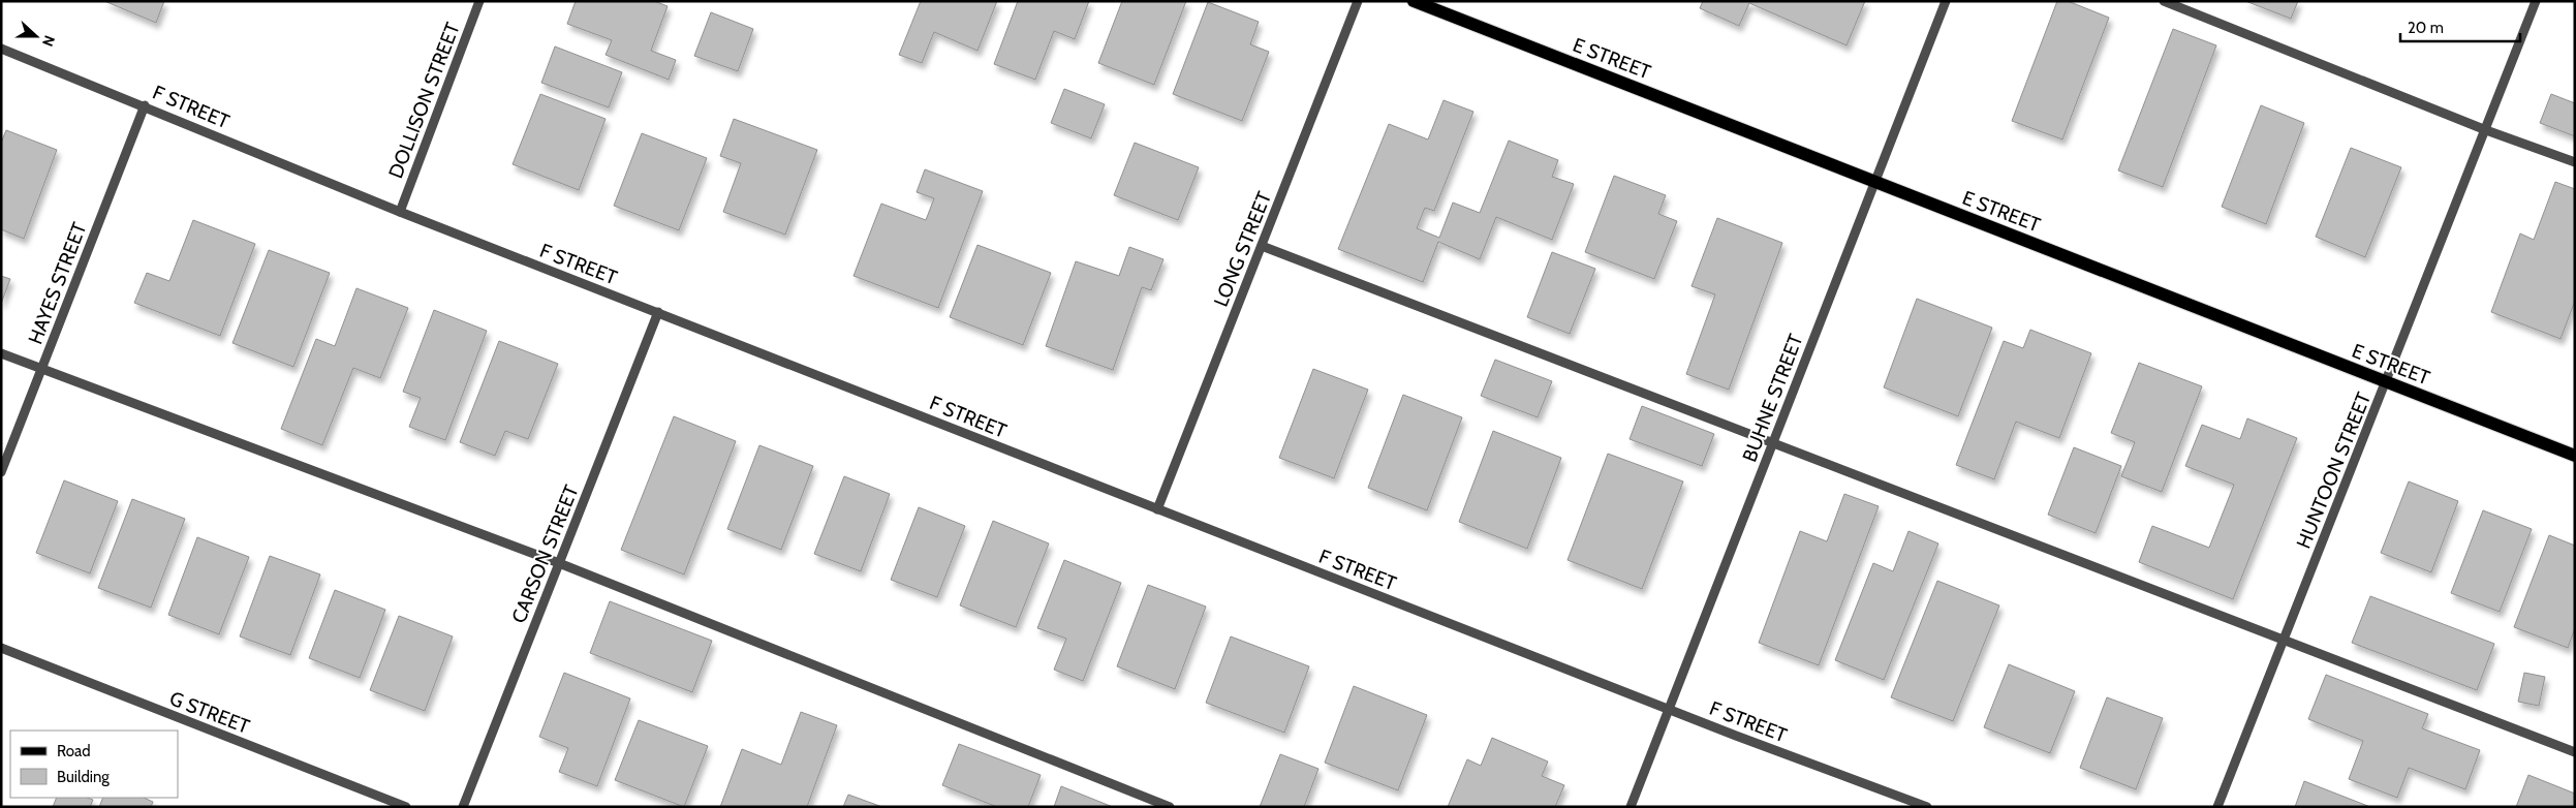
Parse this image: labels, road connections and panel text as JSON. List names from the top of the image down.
{
  "streets": {
    "main road": ["E STREET"],
    "street": [
      "DOLLISON STREET",
      "F STREET",
      "LONG STREET",
      "HAYES STREET",
      "BUHNE STREET",
      "HUNTOON STREET",
      "CARSON STREET",
      "G STREET"
    ]
  },
  "crossings": [
    ["E STREET", "BUHNE STREET"],
    ["E STREET", "HUNTOON STREET"],
    ["DOLLISON STREET", "F STREET"],
    ["F STREET", "LONG STREET"],
    ["F STREET", "HAYES STREET"],
    ["F STREET", "BUHNE STREET"],
    ["F STREET", "CARSON STREET"]
  ],
  "legend": ["Road", "Building"],
  "scale_bar": "20 m",
  "north": "right"
}
